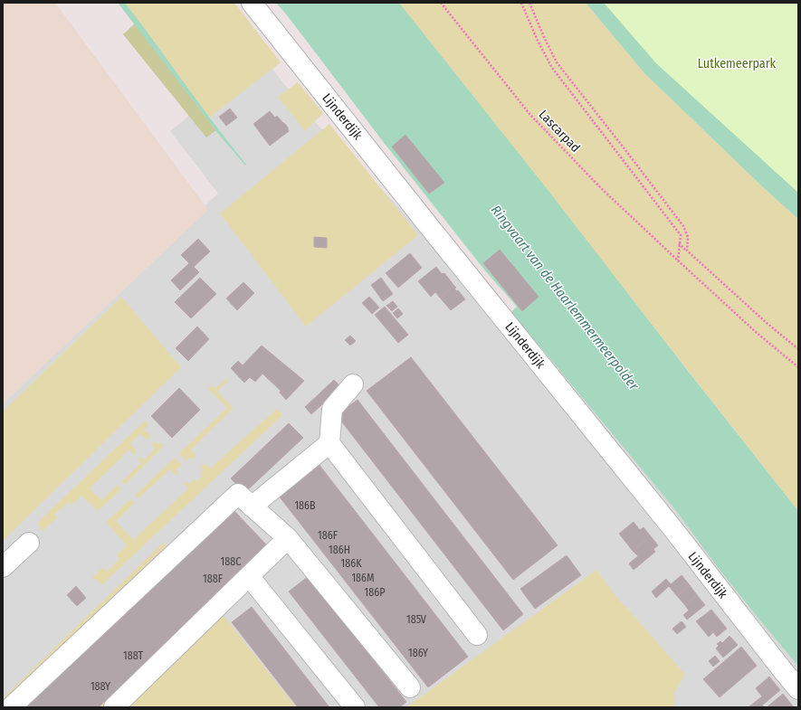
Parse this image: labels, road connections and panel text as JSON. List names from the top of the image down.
{
  "streets": {
    "street": ["Lijnderdijk"],
    "path": ["Lascarpad"]
  },
  "water": ["Ringvaart van de Haarlemmermeerpolder"],
  "parks": ["Lutkemeerpark"],
  "house_numbers": [
    "186B",
    "186F",
    "186H",
    "188C",
    "186K",
    "186M",
    "188F",
    "186P",
    "185V",
    "186Y",
    "188T",
    "188Y"
  ]
}
